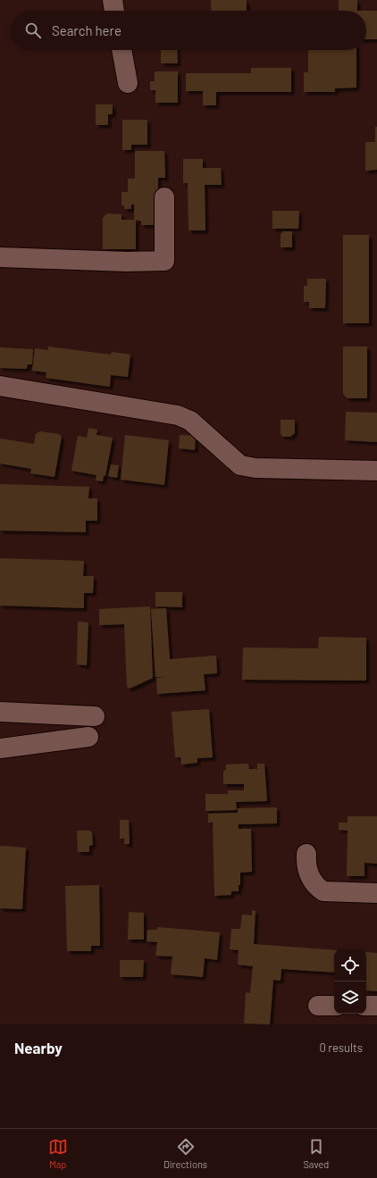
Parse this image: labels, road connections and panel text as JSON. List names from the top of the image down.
{
  "page": {
    "search": "Search here",
    "heading": ["Nearby", "0 results"],
    "nav": ["Map", "Directions", "Saved"]
  }
}
